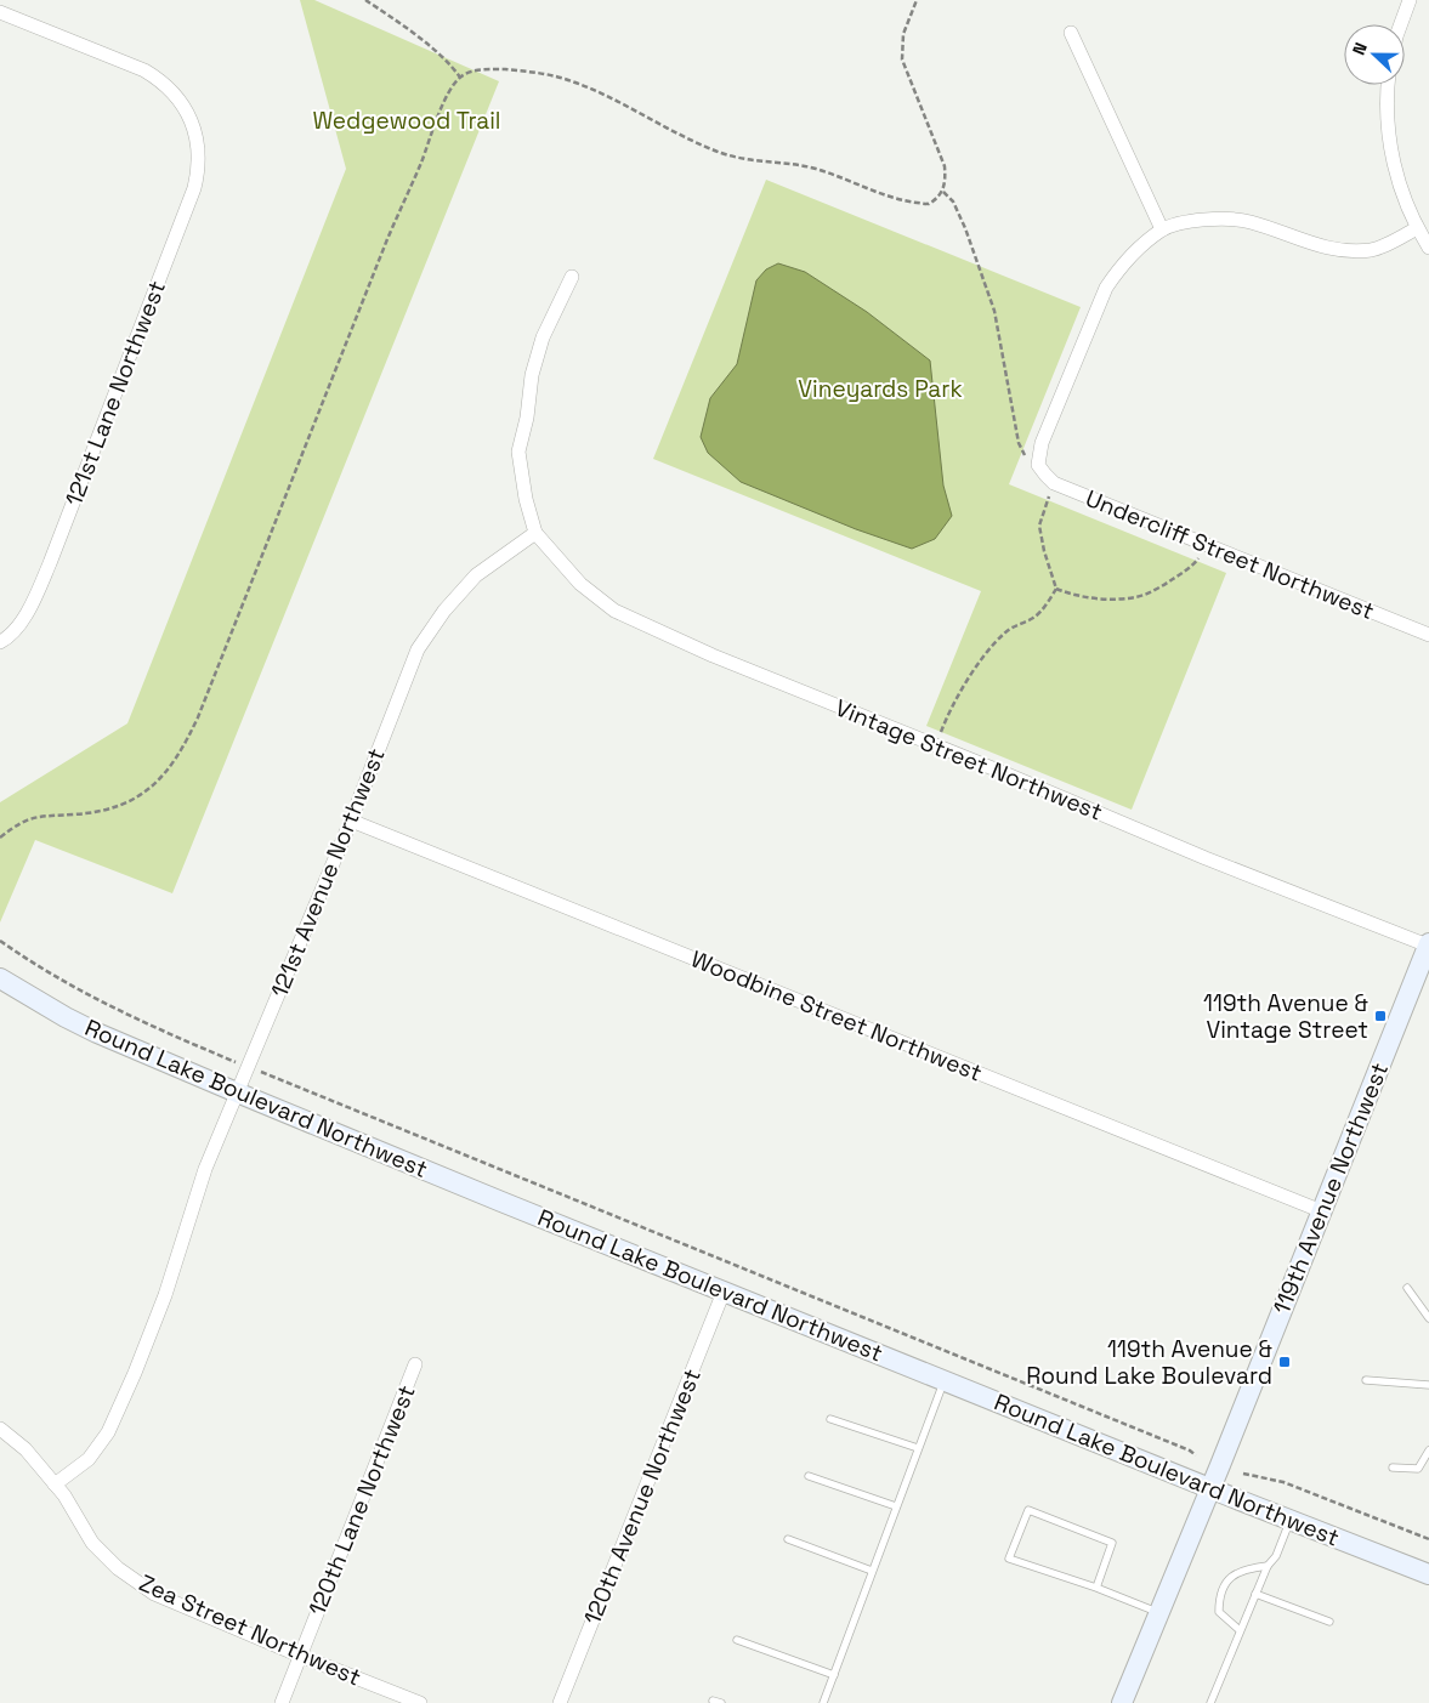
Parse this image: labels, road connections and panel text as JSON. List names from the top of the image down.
{
  "streets": {
    "main road": ["Round Lake Boulevard Northwest", "119th Avenue Northwest"],
    "street": [
      "121st Lane Northwest",
      "Undercliff Street Northwest",
      "Vintage Street Northwest",
      "121st Avenue Northwest",
      "Woodbine Street Northwest",
      "120th Avenue Northwest",
      "120th Lane Northwest",
      "Zea Street Northwest"
    ]
  },
  "crossings": [
    ["Vintage Street Northwest", "121st Avenue Northwest"],
    ["Vintage Street Northwest", "119th Avenue Northwest"],
    ["121st Avenue Northwest", "Woodbine Street Northwest"],
    ["121st Avenue Northwest", "Round Lake Boulevard Northwest"],
    ["121st Avenue Northwest", "Zea Street Northwest"],
    ["Woodbine Street Northwest", "119th Avenue Northwest"],
    ["Round Lake Boulevard Northwest", "119th Avenue Northwest"],
    ["Round Lake Boulevard Northwest", "120th Avenue Northwest"],
    ["120th Lane Northwest", "Zea Street Northwest"]
  ],
  "parks": ["Wedgewood Trail", "Vineyards Park"],
  "places": {
    "transit": ["119th Avenue & Vintage Street", "119th Avenue & Round Lake Boulevard"]
  },
  "north": "left"
}
